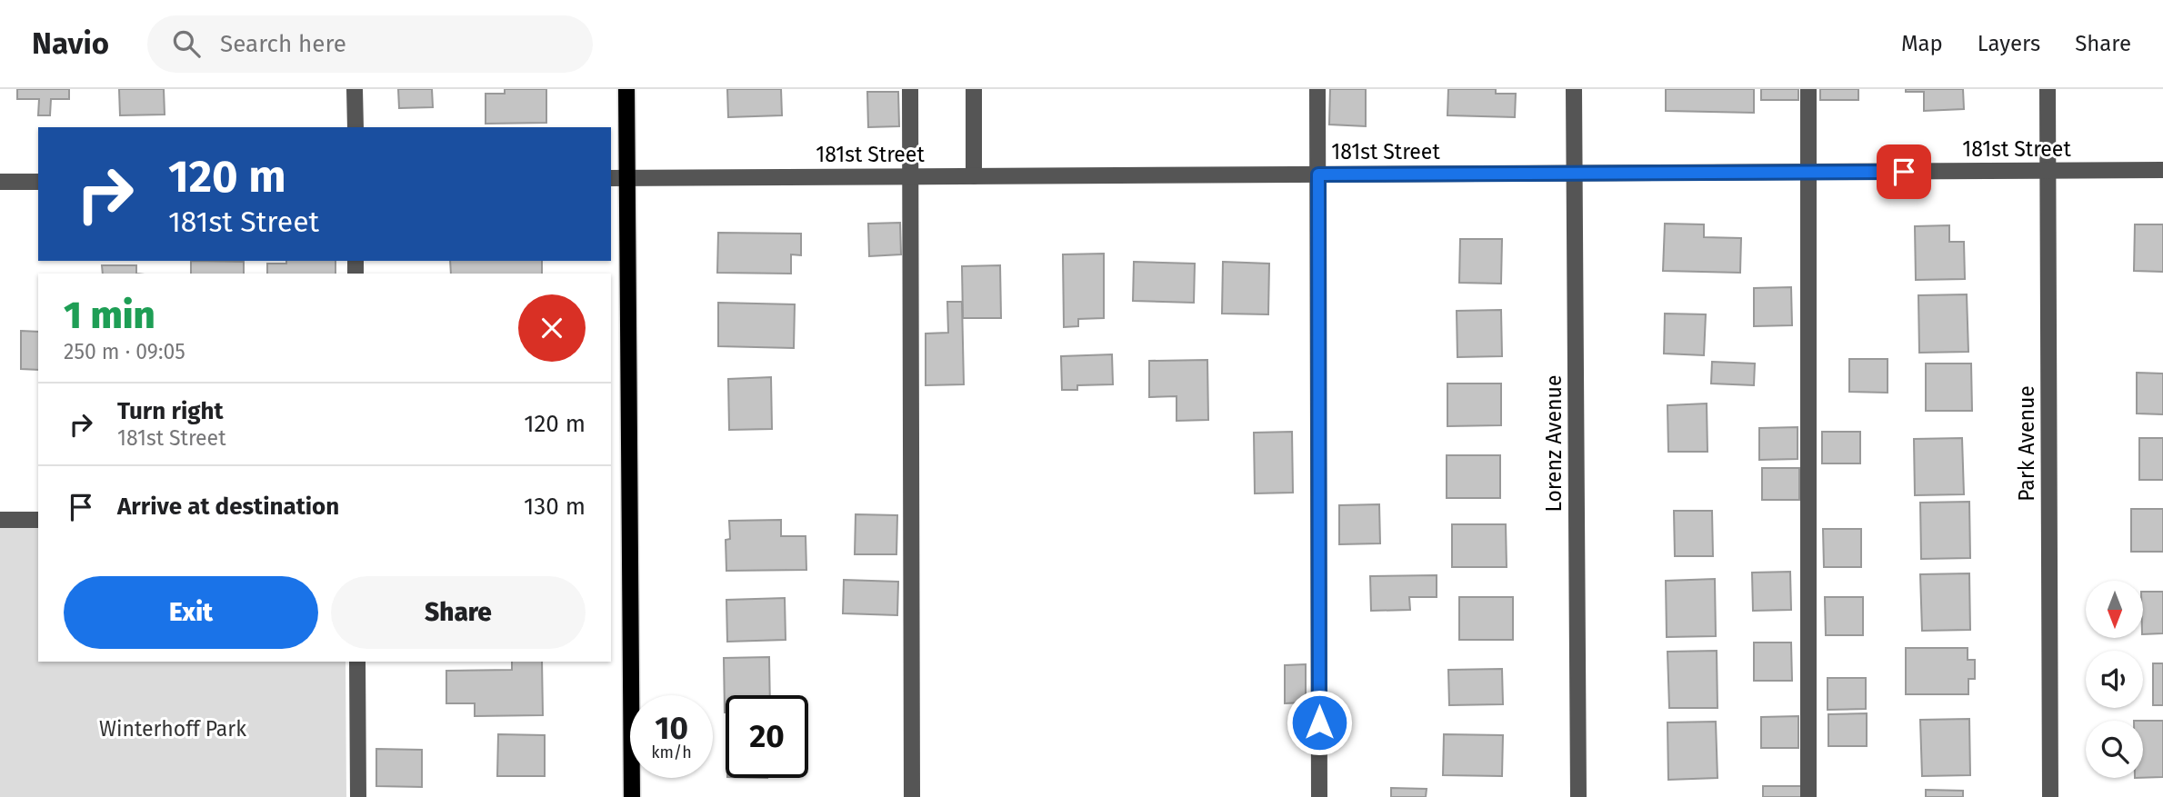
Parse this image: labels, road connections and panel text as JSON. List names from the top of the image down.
{
  "streets": {
    "street": ["181st Street", "Lorenz Avenue", "Park Avenue"]
  },
  "crossings": [
    ["181st Street", "Lorenz Avenue"],
    ["181st Street", "Park Avenue"]
  ],
  "parks": ["Winterhoff Park"],
  "north": "bottom",
  "page": {
    "header": "Navio",
    "search": "Search here",
    "nav": ["Map", "Layers", "Share"],
    "turn": ["120 m", "181st Street"],
    "heading": ["1 min", "250 m · 09:05"],
    "list": [
      {
        "name": "Turn right",
        "note": "181st Street",
        "value": "120 m"
      },
      {
        "name": "Arrive at destination",
        "value": "130 m"
      }
    ],
    "buttons": ["Exit", "Share"],
    "speed": "10 km/h",
    "limit": "20"
  }
}
